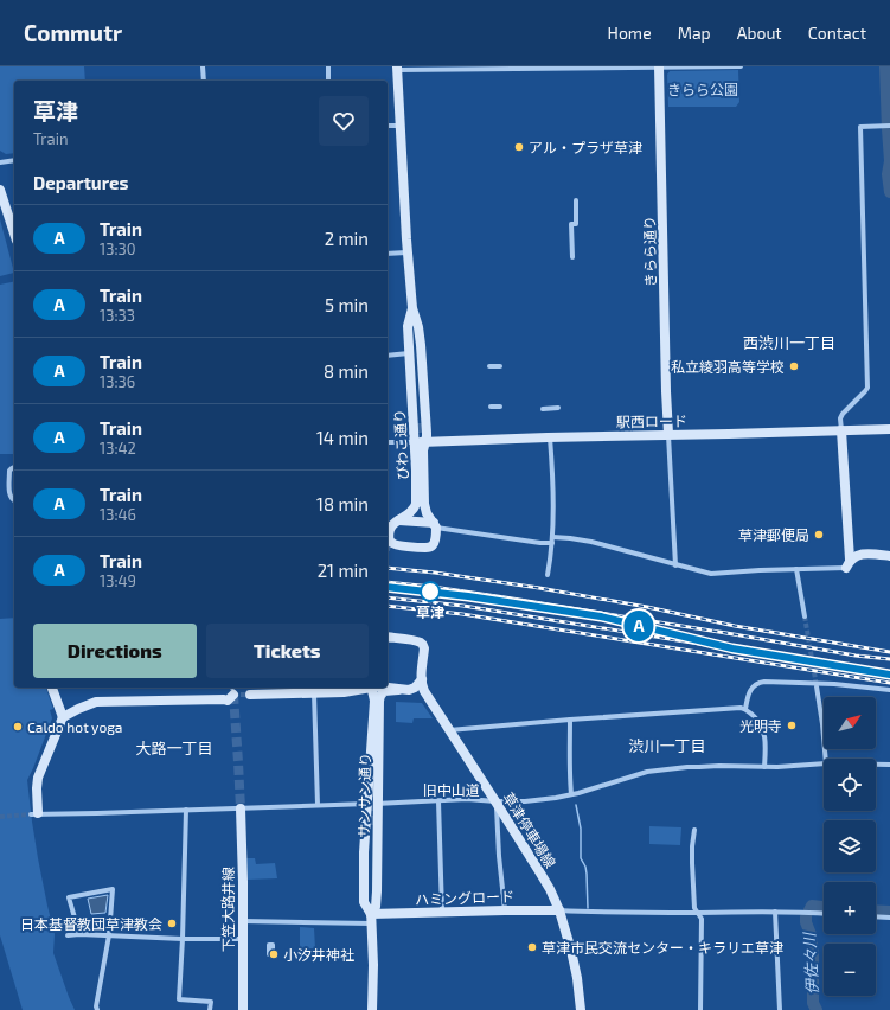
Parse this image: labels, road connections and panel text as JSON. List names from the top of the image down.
{
  "streets": {
    "street": [
      "きらら通り",
      "駅西ロード",
      "びわこ通り",
      "旧中山道",
      "サンサン通り",
      "草津停車場線",
      "ハミングロード",
      "下笠大路井線"
    ]
  },
  "crossings": [
    ["きらら通り", "駅西ロード"],
    ["駅西ロード", "びわこ通り"],
    ["旧中山道", "サンサン通り"],
    ["旧中山道", "草津停車場線"],
    ["旧中山道", "下笠大路井線"],
    ["サンサン通り", "ハミングロード"],
    ["草津停車場線", "ハミングロード"]
  ],
  "districts": ["西渋川一丁目", "渋川一丁目", "大路一丁目"],
  "water": ["伊佐々川"],
  "parks": ["きらら公園"],
  "places": [
    "アル・プラザ草津",
    "私立綾羽高等学校",
    "草津郵便局",
    "草津",
    "光明寺",
    "Caldo hot yoga",
    "日本基督教団草津教会",
    "草津市民交流センター・キラリエ草津",
    "小汐井神社"
  ],
  "north": "top right",
  "page": {
    "header": "Commutr",
    "nav": [
      "Home",
      "Map",
      "About",
      "Contact"
    ],
    "on_map": "A",
    "heading": [
      ["草津", "Train"],
      "Departures"
    ],
    "list": [
      {
        "mark": "A",
        "name": "Train",
        "note": "13:30",
        "value": "2 min"
      },
      {
        "mark": "A",
        "name": "Train",
        "note": "13:33",
        "value": "5 min"
      },
      {
        "mark": "A",
        "name": "Train",
        "note": "13:36",
        "value": "8 min"
      },
      {
        "mark": "A",
        "name": "Train",
        "note": "13:42",
        "value": "14 min"
      },
      {
        "mark": "A",
        "name": "Train",
        "note": "13:46",
        "value": "18 min"
      },
      {
        "mark": "A",
        "name": "Train",
        "note": "13:49",
        "value": "21 min"
      }
    ],
    "buttons": ["Directions", "Tickets"],
    "map_buttons": ["+", "−"]
  }
}
